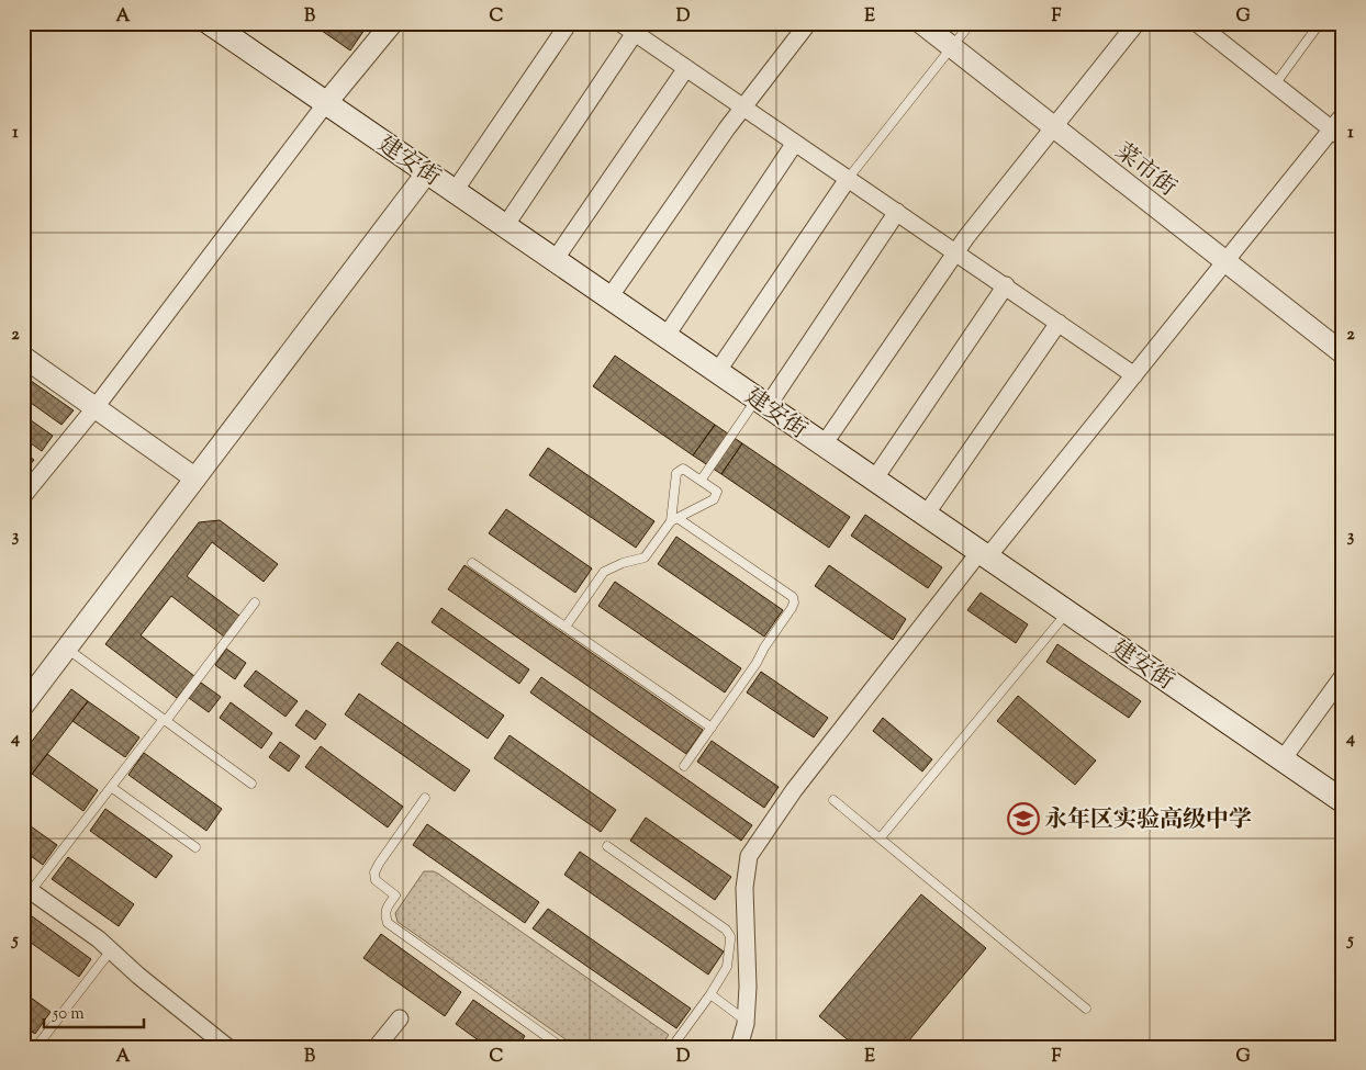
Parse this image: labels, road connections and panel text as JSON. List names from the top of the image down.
{
  "streets": {
    "main road": ["建安街"],
    "street": ["菜市街"]
  },
  "places": {
    "school or university": ["永年区实验高级中学"]
  },
  "scale_bar": "50 m",
  "grid": {
    "columns": [
      "A",
      "B",
      "C",
      "D",
      "E",
      "F",
      "G"
    ],
    "rows": [
      "1",
      "2",
      "3",
      "4",
      "5"
    ]
  }
}
